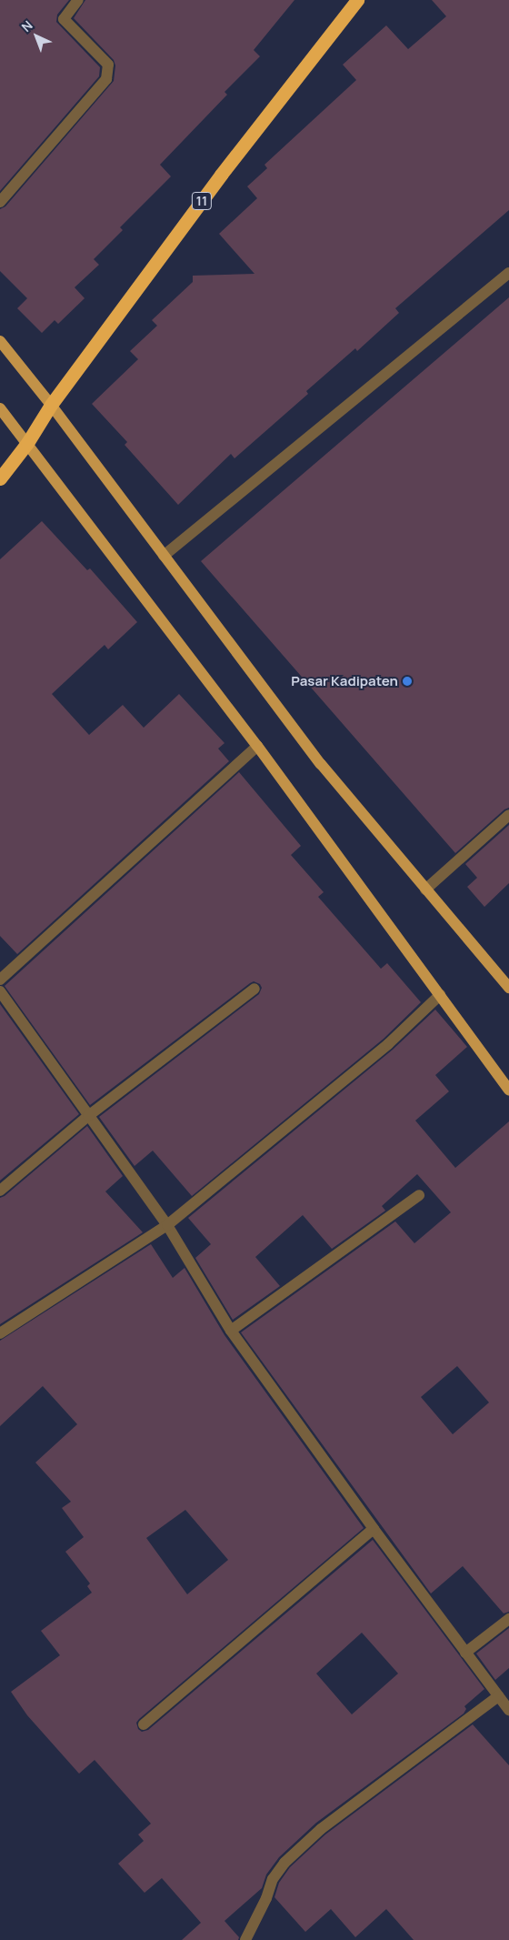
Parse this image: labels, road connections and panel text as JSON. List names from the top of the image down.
{
  "streets": {
    "highway": ["11"]
  },
  "places": ["Pasar Kadipaten"],
  "north": "top left"
}
